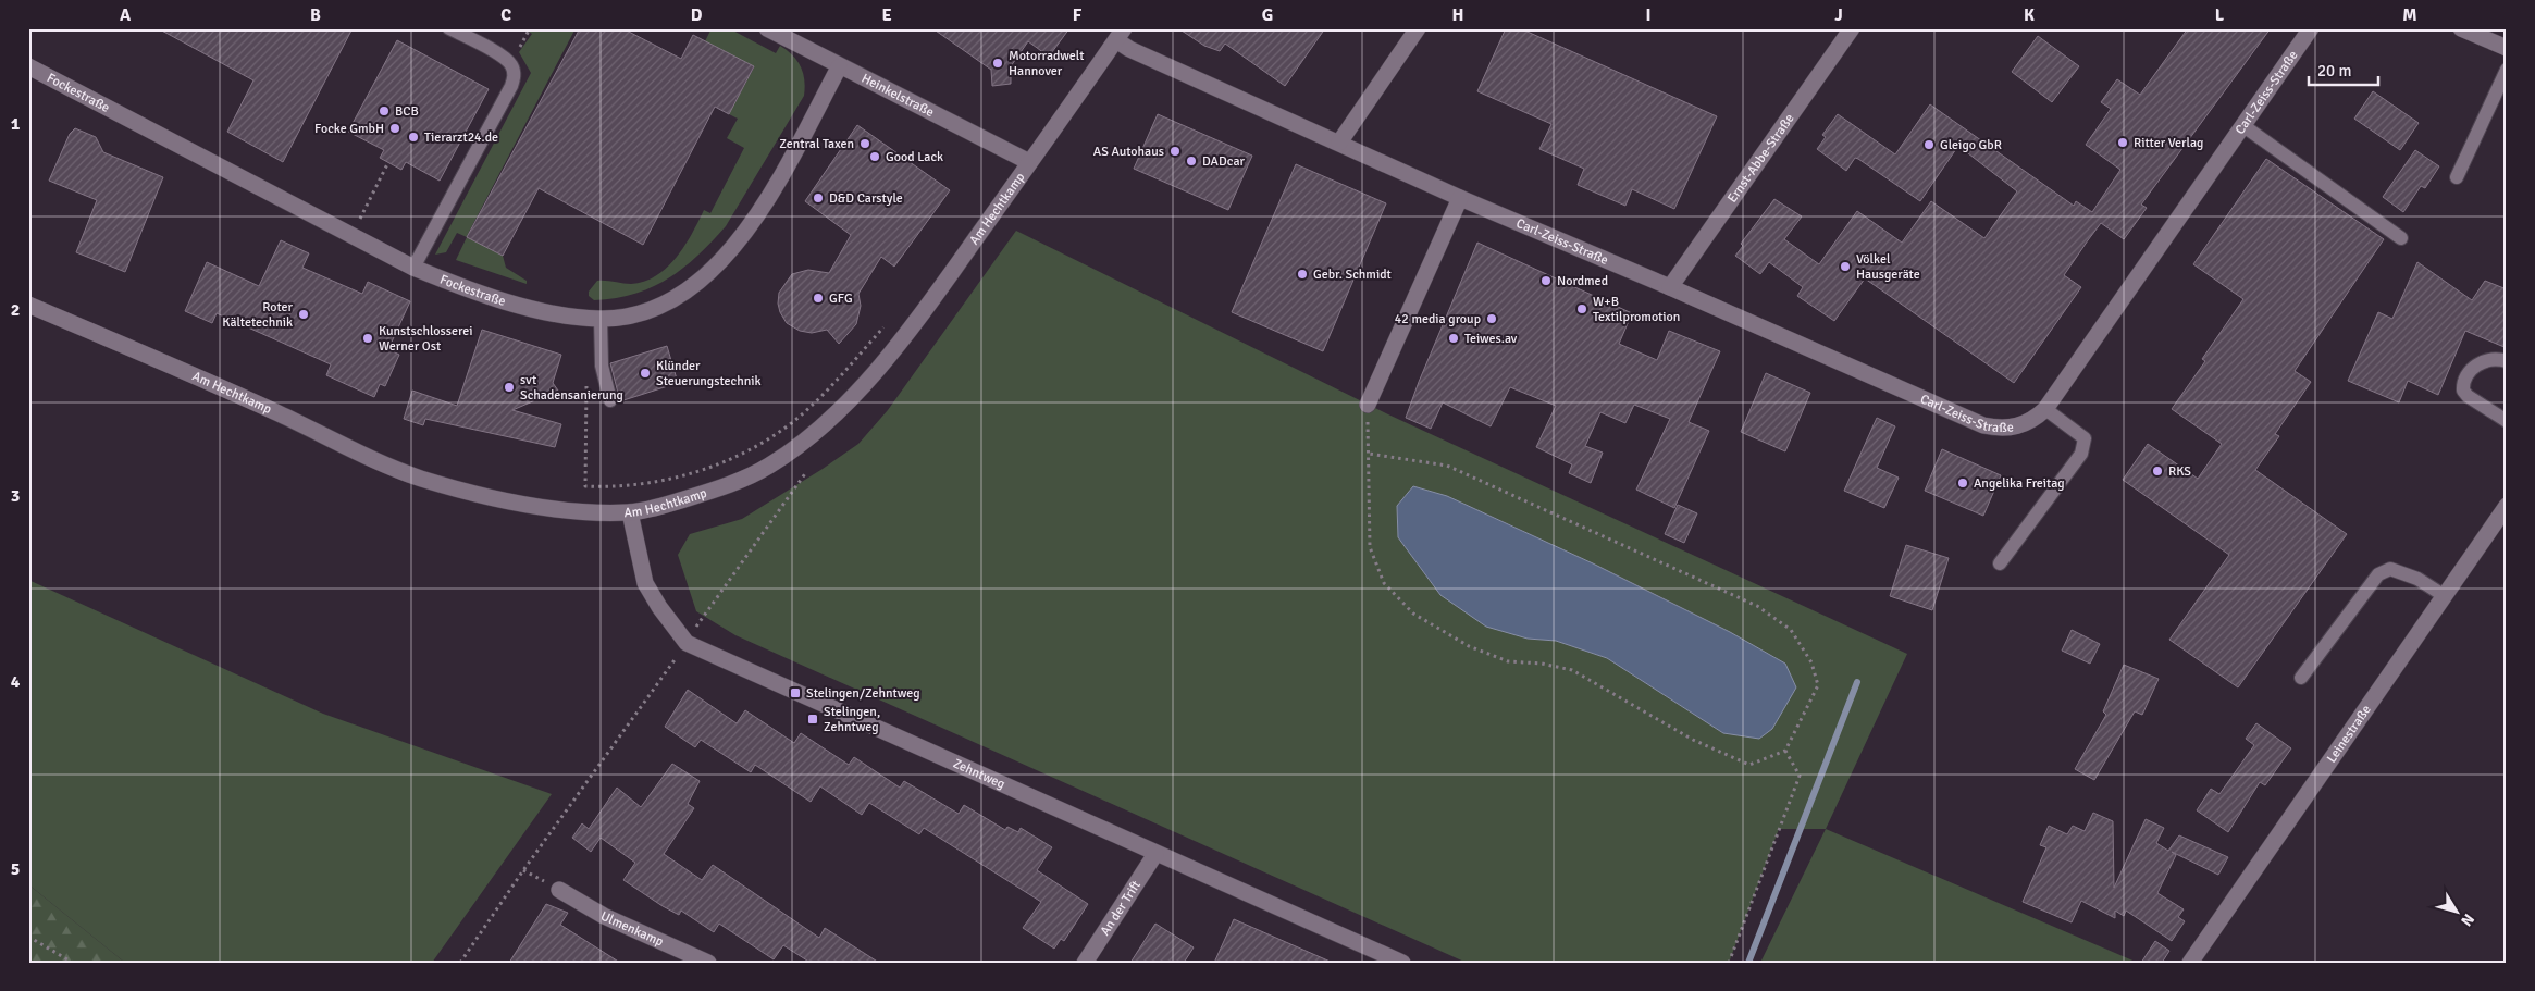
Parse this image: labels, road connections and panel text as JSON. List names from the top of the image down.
{
  "streets": {
    "street": [
      "Fockestraße",
      "Carl-Zeiss-Straße",
      "Heinkelstraße",
      "Ernst-Abbe-Straße",
      "Am Hechtkamp",
      "Leinestraße",
      "Zehntweg",
      "An der Trift",
      "Ulmenkamp"
    ]
  },
  "crossings": [
    ["Fockestraße", "Heinkelstraße"],
    ["Carl-Zeiss-Straße", "Ernst-Abbe-Straße"],
    ["Carl-Zeiss-Straße", "Am Hechtkamp"],
    ["Heinkelstraße", "Am Hechtkamp"],
    ["Am Hechtkamp", "Zehntweg"],
    ["Zehntweg", "An der Trift"]
  ],
  "places": {
    "other": [
      "Motorradwelt Hannover",
      "BCB",
      "Focke GmbH",
      "Tierarzt24.de",
      "Ritter Verlag",
      "Zentral Taxen",
      "Gleigo GbR",
      "AS Autohaus",
      "Good Lack",
      "DADcar",
      "D&D Carstyle",
      "Völkel Hausgeräte",
      "Gebr. Schmidt",
      "Nordmed",
      "GFG",
      "W+B Textilpromotion",
      "Roter Kältetechnik",
      "42 media group",
      "Kunstschlosserei Werner Ost",
      "Teiwes.av",
      "Klünder Steuerungstechnik",
      "svt Schadensanierung",
      "RKS",
      "Angelika Freitag"
    ],
    "transit": ["Stelingen/Zehntweg", "Stelingen, Zehntweg"]
  },
  "scale_bar": "20 m",
  "north": "bottom right",
  "grid": {
    "columns": [
      "A",
      "B",
      "C",
      "D",
      "E",
      "F",
      "G",
      "H",
      "I",
      "J",
      "K",
      "L",
      "M"
    ],
    "rows": [
      "1",
      "2",
      "3",
      "4",
      "5"
    ]
  }
}
